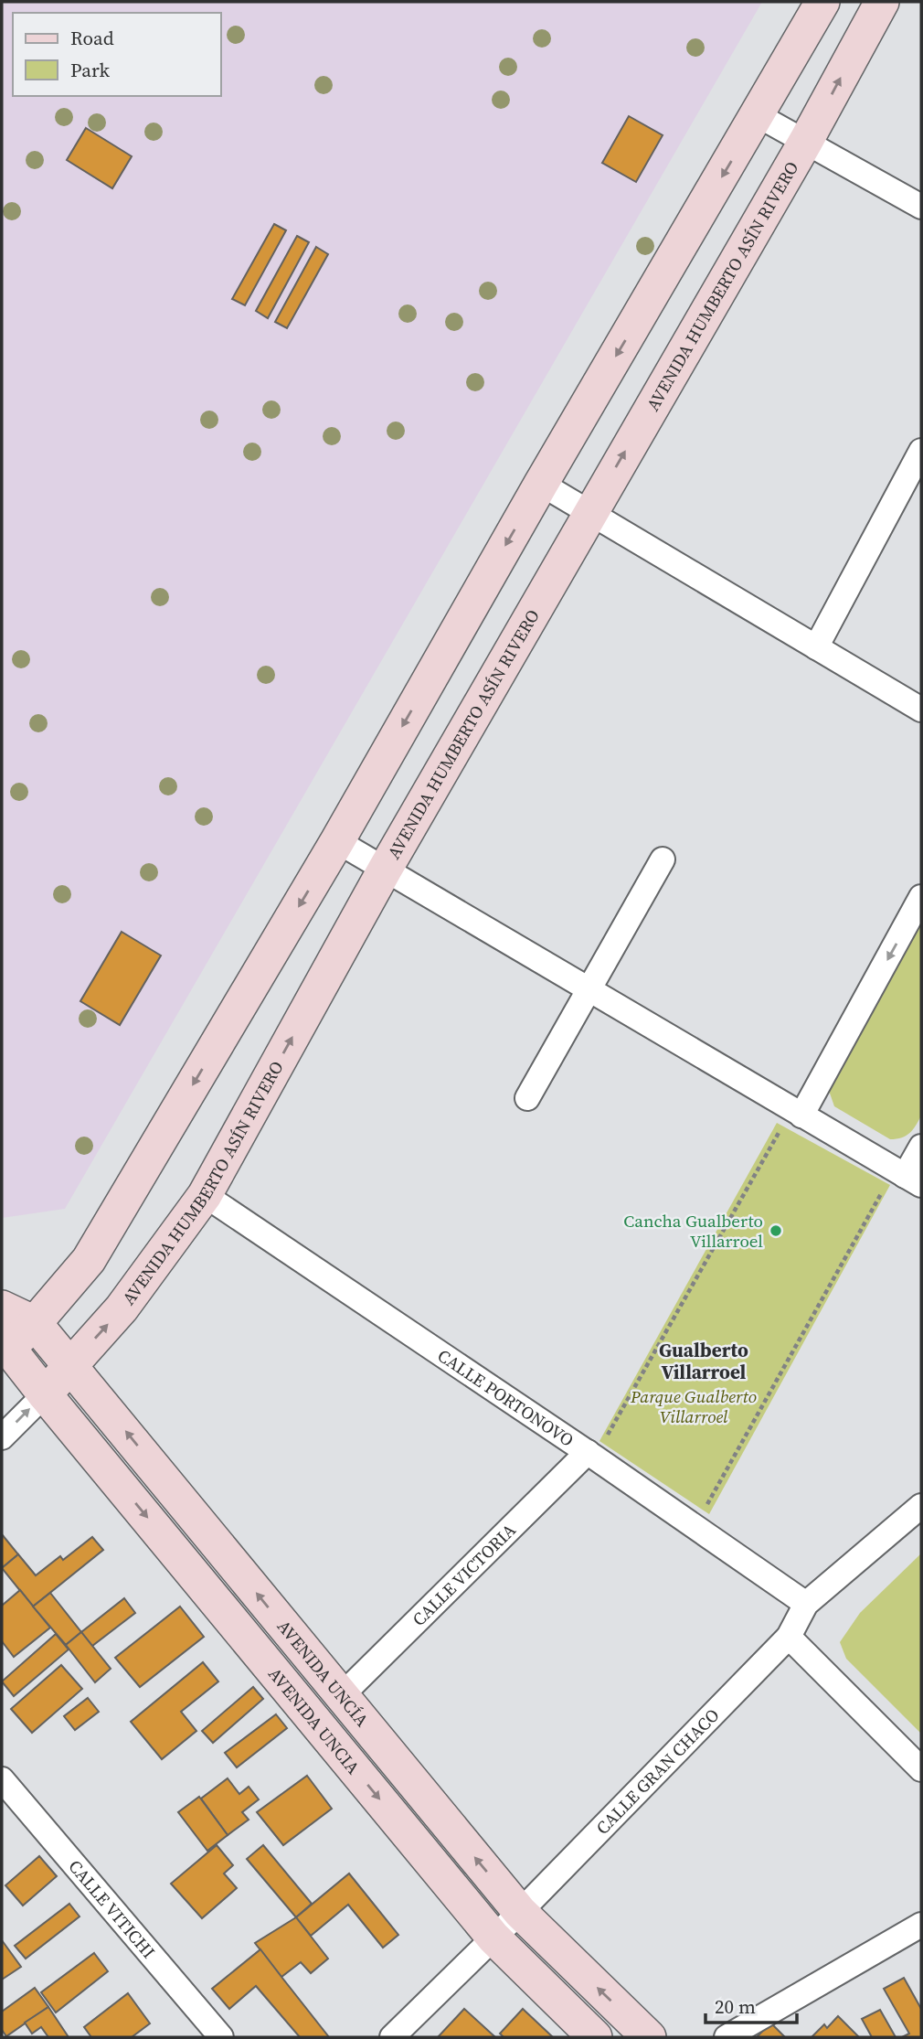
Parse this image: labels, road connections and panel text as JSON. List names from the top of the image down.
{
  "streets": {
    "street": [
      "AVENIDA HUMBERTO ASÍN RIVERO",
      "CALLE PORTONOVO",
      "CALLE VICTORIA",
      "AVENIDA UNCÍA",
      "AVENIDA UNCIA",
      "CALLE GRAN CHACO",
      "CALLE VITICHI"
    ]
  },
  "crossings": [
    ["AVENIDA HUMBERTO ASÍN RIVERO", "CALLE PORTONOVO"],
    ["AVENIDA HUMBERTO ASÍN RIVERO", "AVENIDA UNCÍA"],
    ["AVENIDA HUMBERTO ASÍN RIVERO", "AVENIDA UNCIA"],
    ["CALLE PORTONOVO", "CALLE VICTORIA"],
    ["CALLE PORTONOVO", "CALLE GRAN CHACO"],
    ["CALLE VICTORIA", "AVENIDA UNCÍA"],
    ["AVENIDA UNCÍA", "CALLE GRAN CHACO"],
    ["AVENIDA UNCIA", "CALLE GRAN CHACO"]
  ],
  "one_way": ["AVENIDA UNCÍA", "AVENIDA UNCIA"],
  "districts": ["Gualberto Villarroel"],
  "parks": ["Parque Gualberto Villarroel"],
  "places": ["Cancha Gualberto Villarroel"],
  "legend": ["Road", "Park"],
  "scale_bar": "20 m"
}
